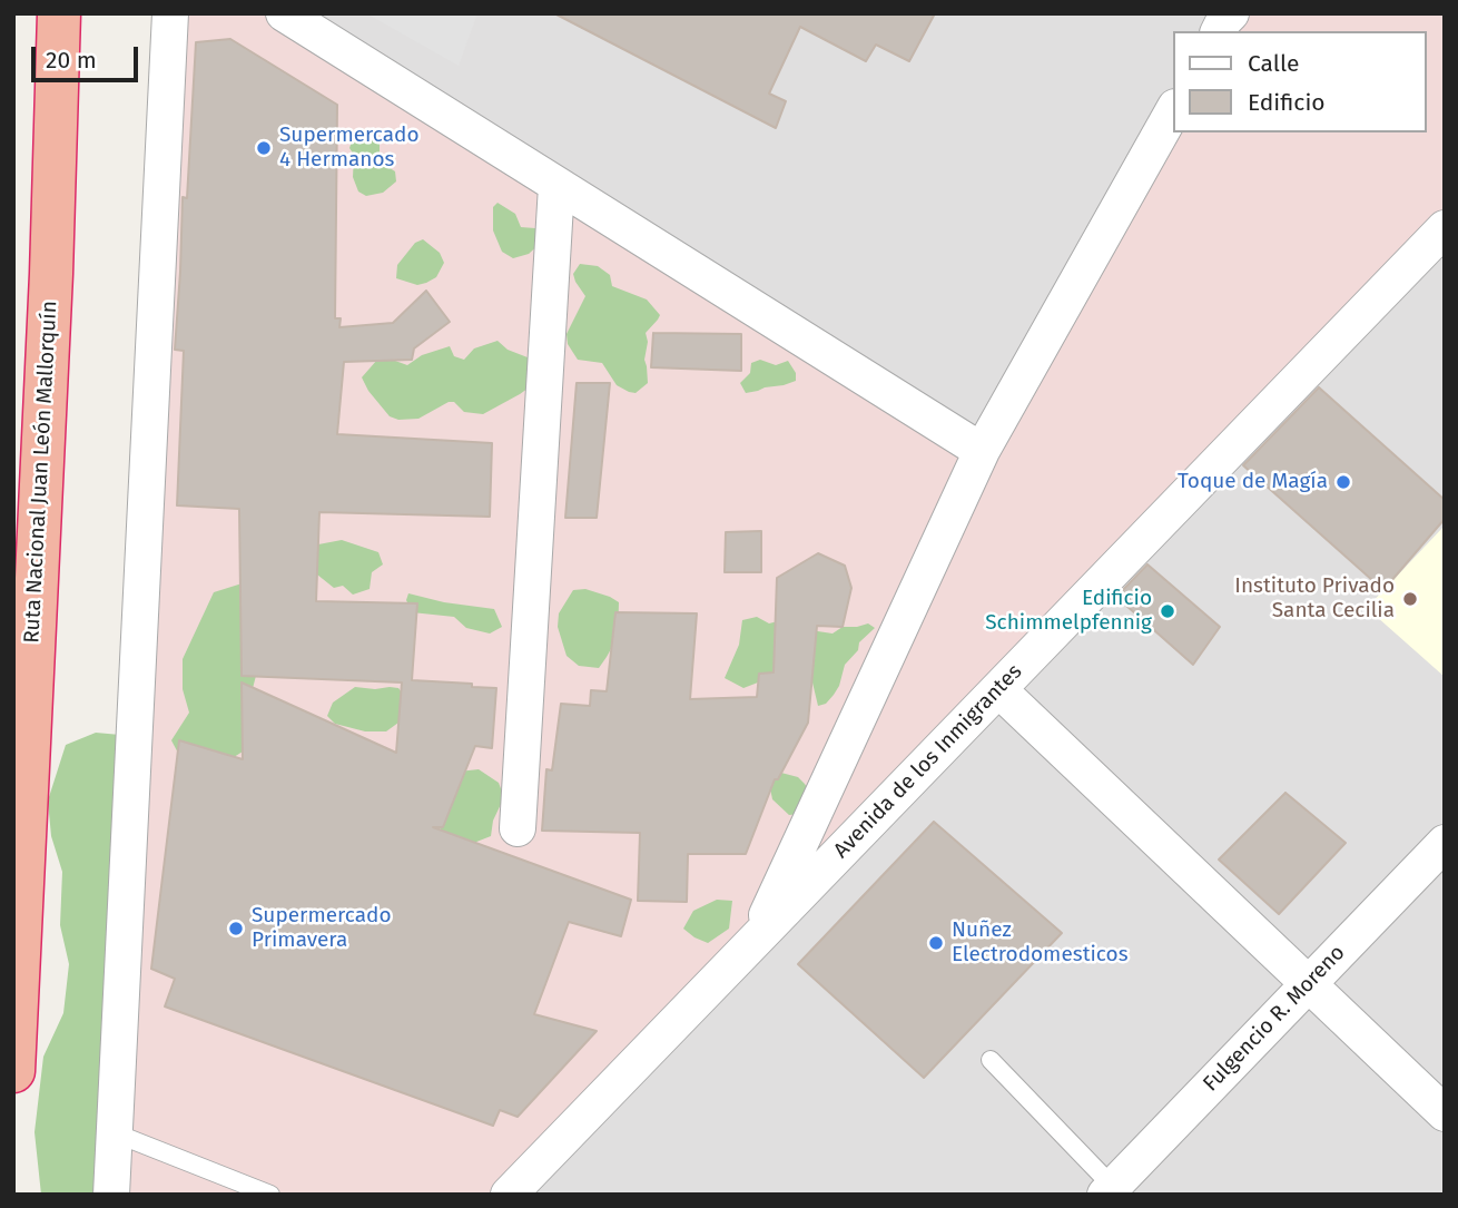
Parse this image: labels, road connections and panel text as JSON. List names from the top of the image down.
{
  "streets": {
    "highway": ["Ruta Nacional Juan León Mallorquín"],
    "street": ["Avenida de los Inmigrantes", "Fulgencio R. Moreno"]
  },
  "places": [
    "Supermercado 4 Hermanos",
    "Toque de Magía",
    "Instituto Privado Santa Cecilia",
    "Edificio Schimmelpfennig",
    "Supermercado Primavera",
    "Nuñez Electrodomesticos"
  ],
  "legend": ["Calle", "Edificio"],
  "scale_bar": "20 m"
}
